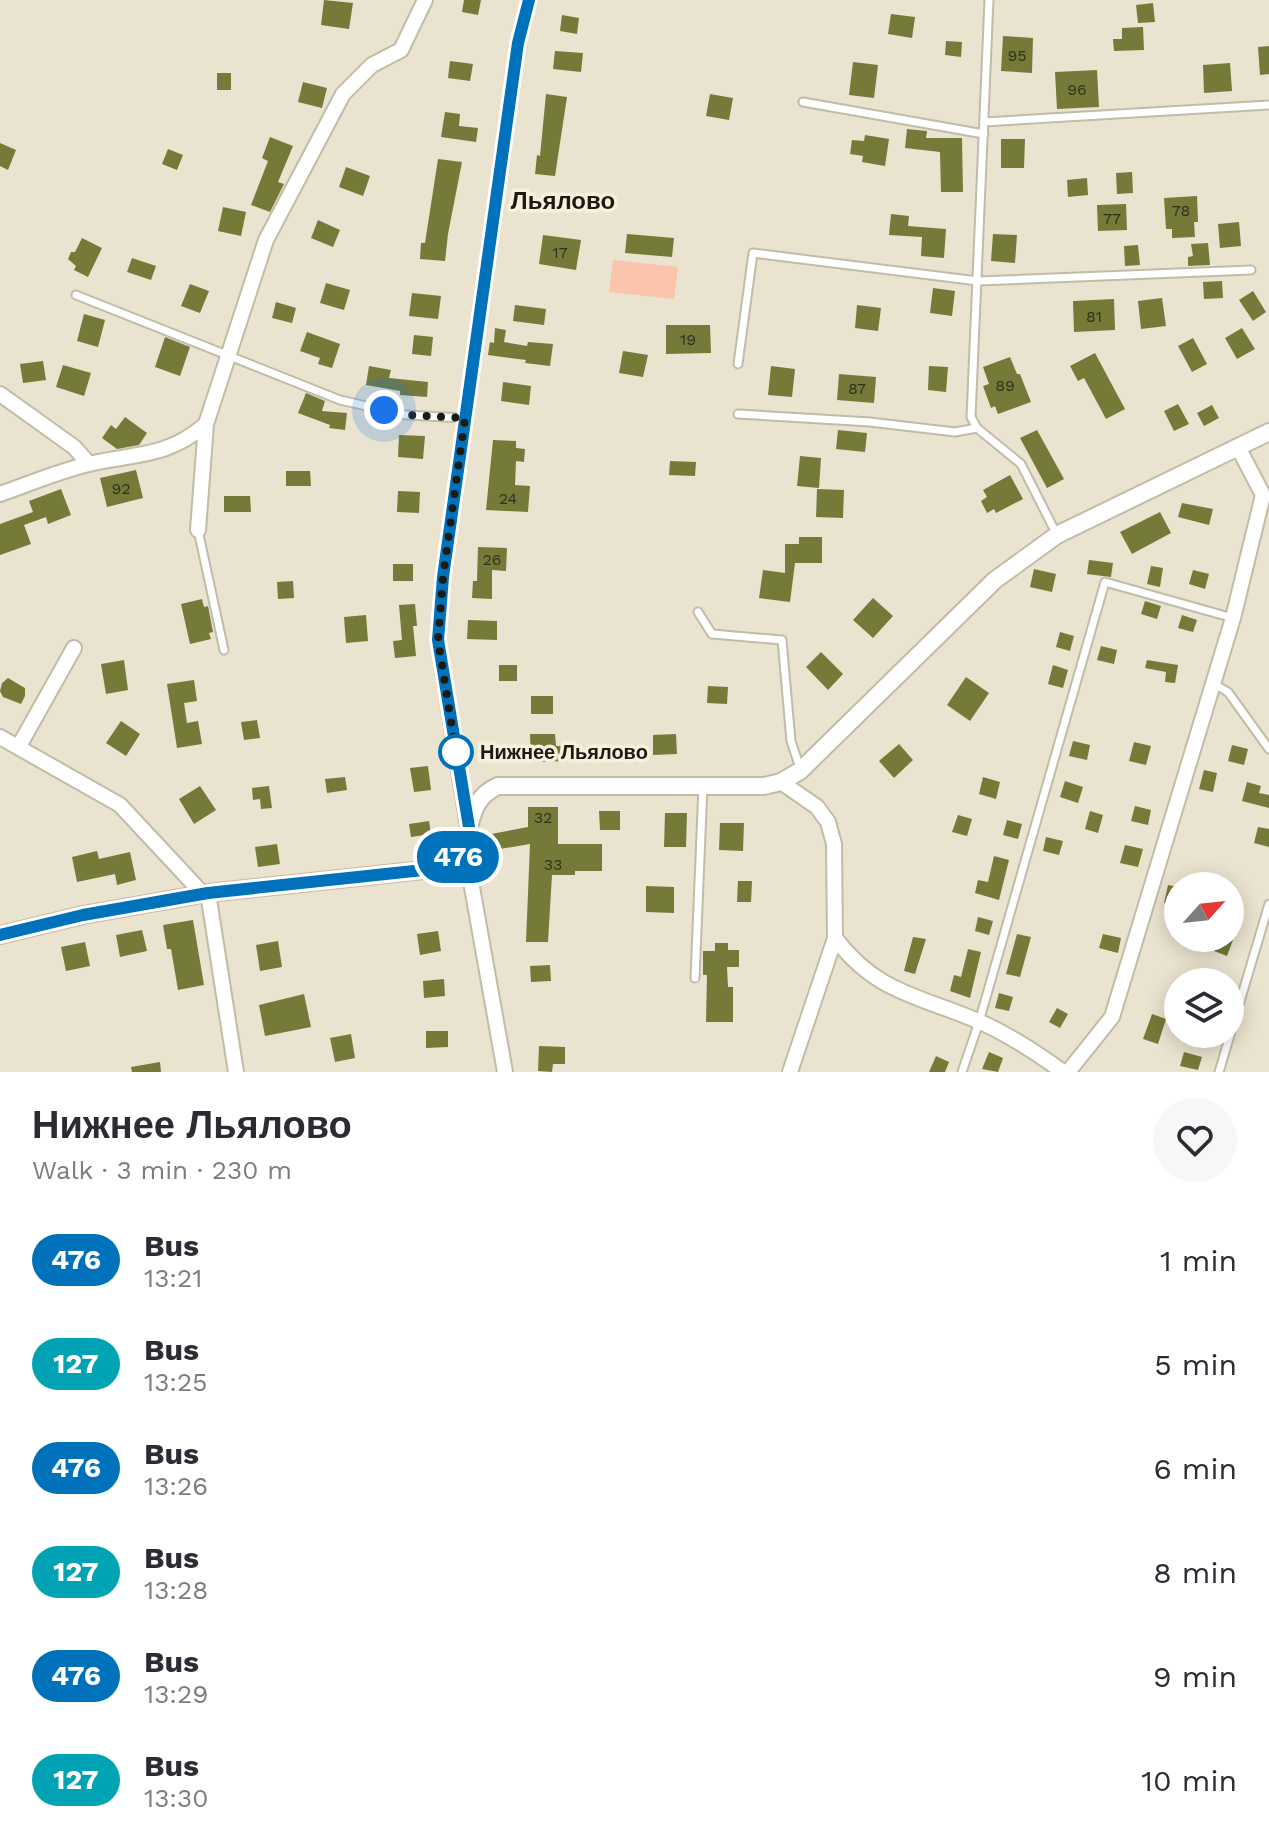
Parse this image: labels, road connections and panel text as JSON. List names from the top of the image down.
{
  "districts": ["Льялово"],
  "places": ["Нижнее Льялово"],
  "lines": ["bus line 476"],
  "house_numbers": [
    "95",
    "96",
    "78",
    "77",
    "17",
    "81",
    "19",
    "89",
    "87",
    "92",
    "24",
    "26",
    "32",
    "33"
  ],
  "north": "top right",
  "page": {
    "on_map": "476",
    "heading": ["Нижнее Льялово", "Walk · 3 min · 230 m"],
    "list": [
      {
        "mark": "476",
        "name": "Bus",
        "note": "13:21",
        "value": "1 min"
      },
      {
        "mark": "127",
        "name": "Bus",
        "note": "13:25",
        "value": "5 min"
      },
      {
        "mark": "476",
        "name": "Bus",
        "note": "13:26",
        "value": "6 min"
      },
      {
        "mark": "127",
        "name": "Bus",
        "note": "13:28",
        "value": "8 min"
      },
      {
        "mark": "476",
        "name": "Bus",
        "note": "13:29",
        "value": "9 min"
      },
      {
        "mark": "127",
        "name": "Bus",
        "note": "13:30",
        "value": "10 min"
      }
    ]
  }
}
